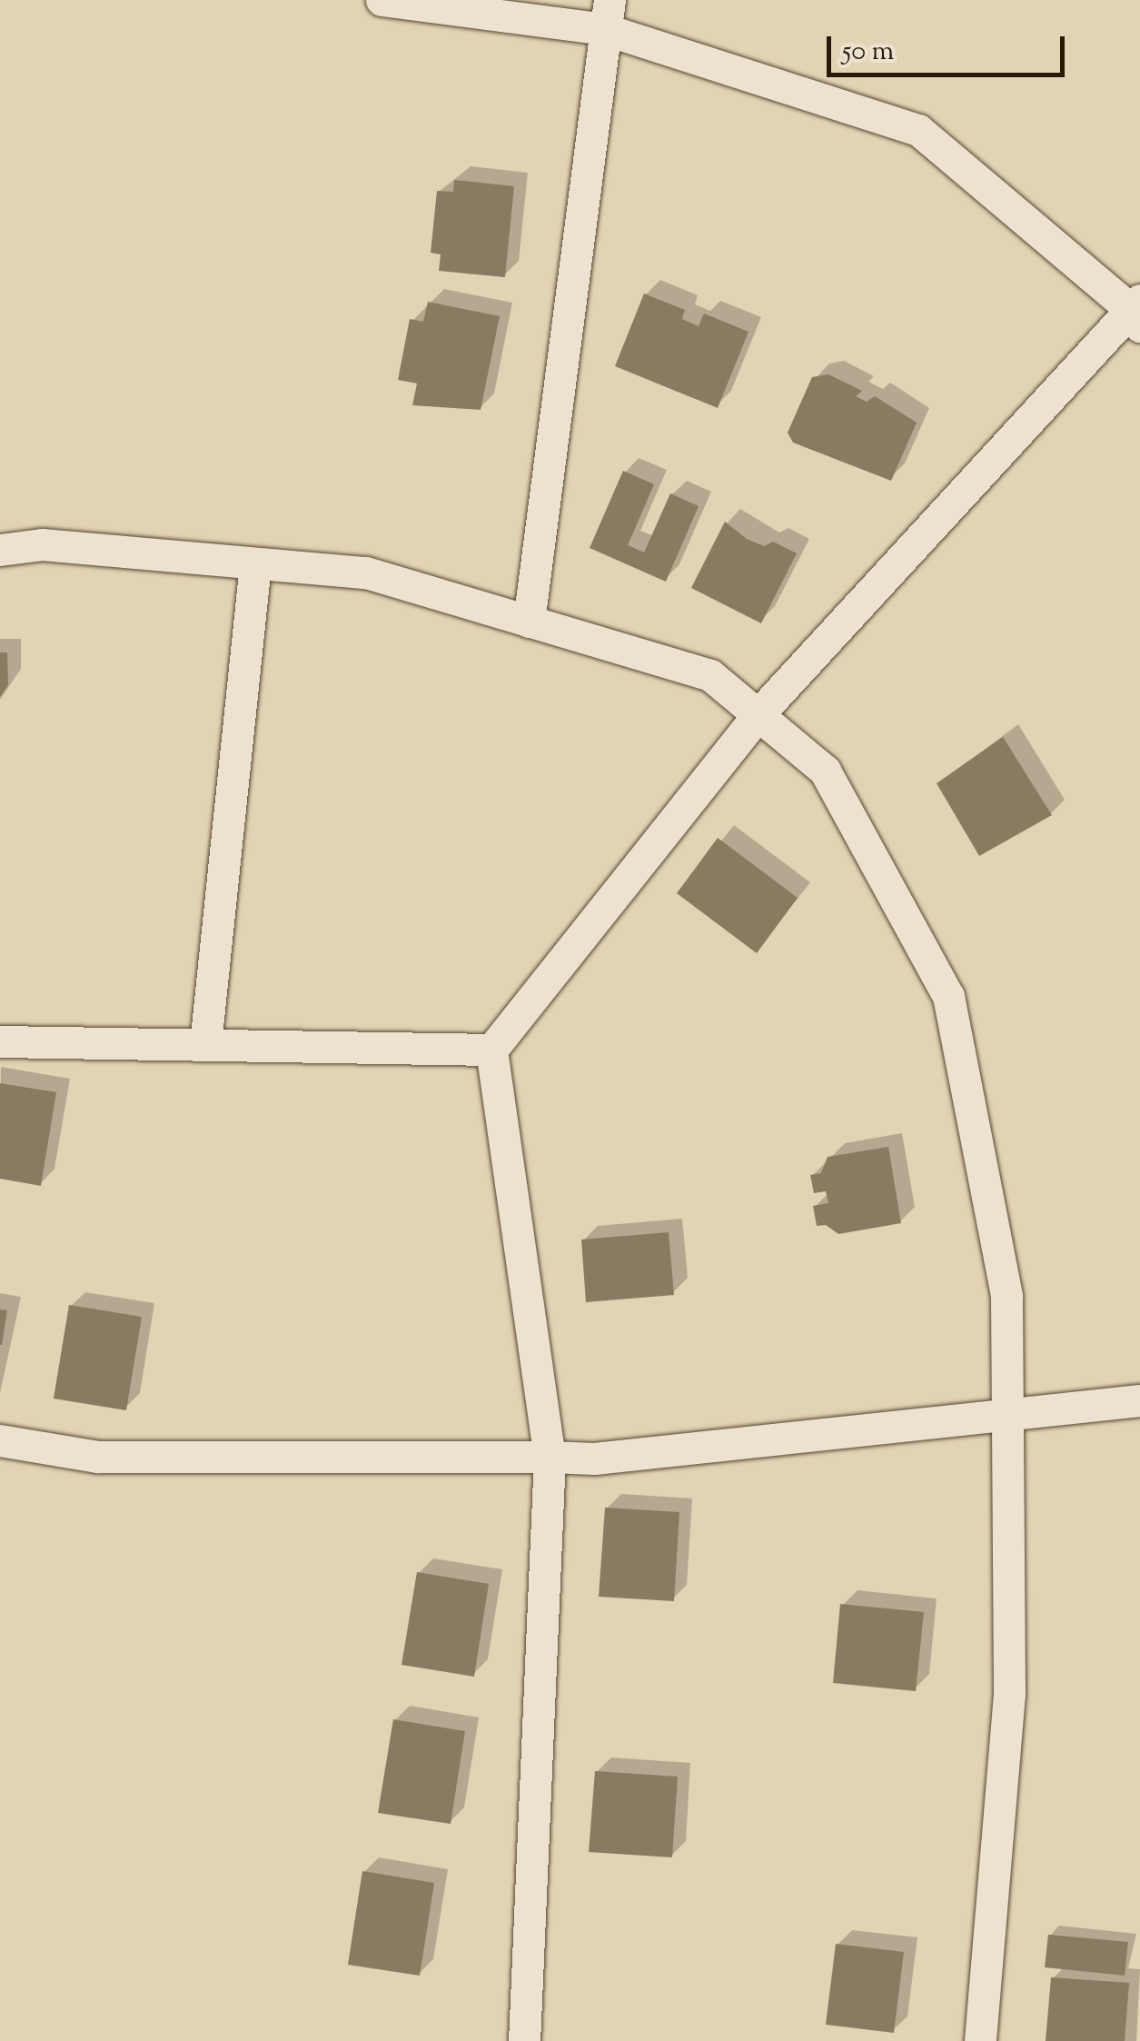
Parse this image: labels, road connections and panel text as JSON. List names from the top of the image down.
{
  "scale_bar": "50 m"
}
